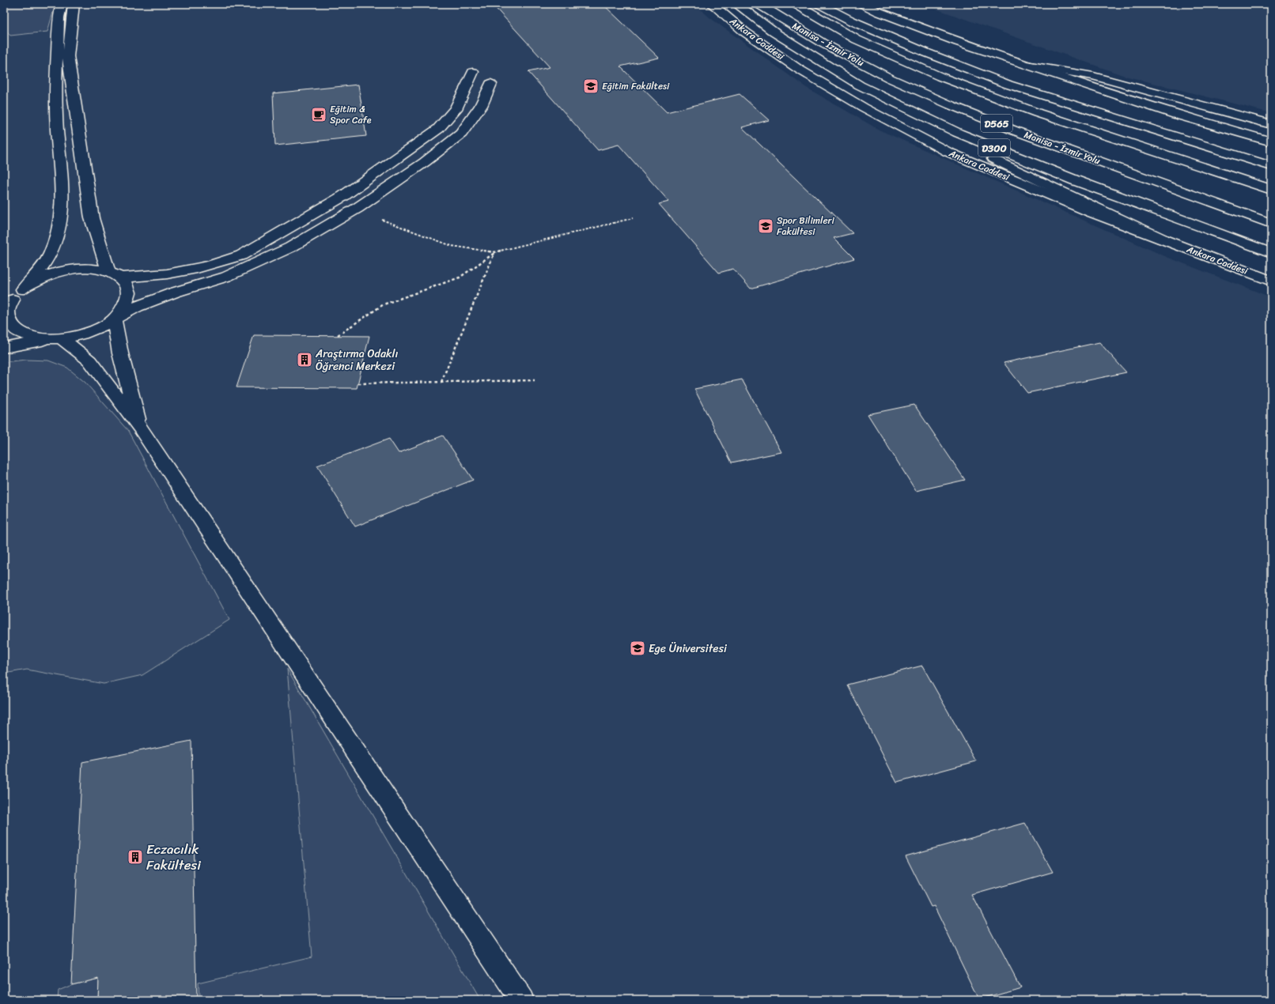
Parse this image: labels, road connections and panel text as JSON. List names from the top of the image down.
{
  "streets": {
    "main road": [
      "Ankara Caddesi",
      "Manisa - İzmir Yolu",
      "D565",
      "D300"
    ]
  },
  "places": {
    "school or university": ["Eğitim Fakültesi", "Spor Bilimleri Fakültesi", "Ege Üniversitesi"],
    "cafe": ["Eğitim & Spor Cafe"],
    "building": ["Araştırma Odaklı Öğrenci Merkezi", "Eczacılık Fakültesi"]
  }
}
